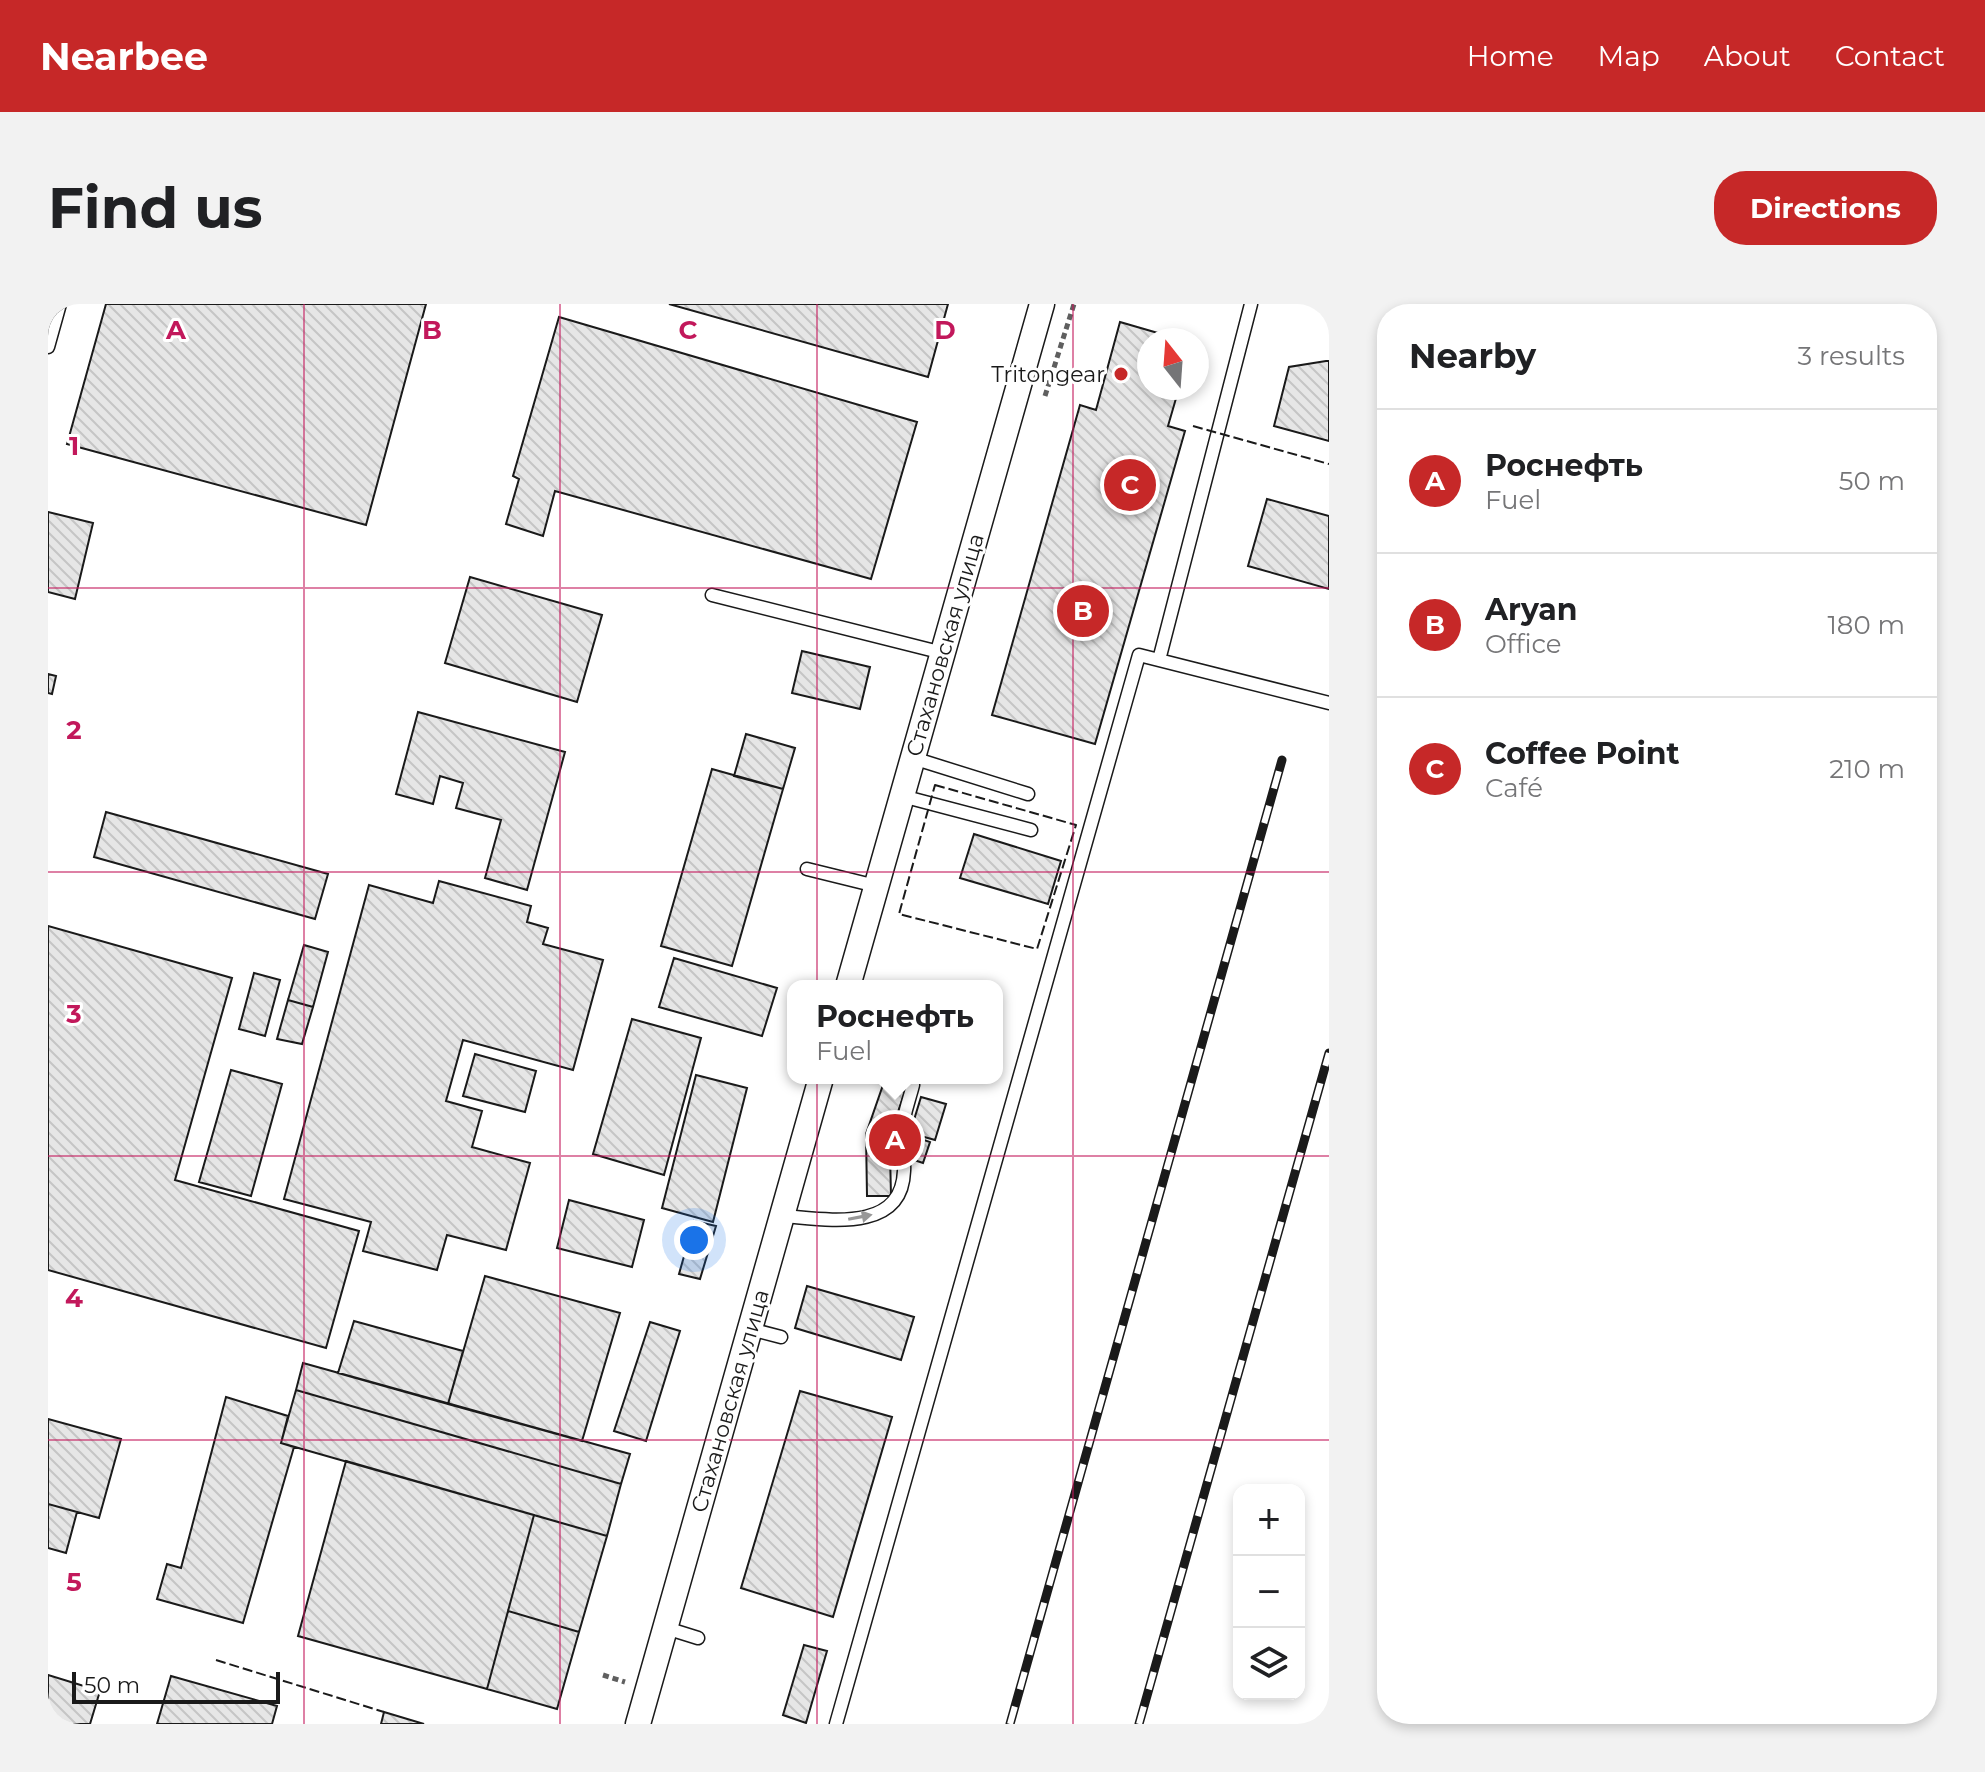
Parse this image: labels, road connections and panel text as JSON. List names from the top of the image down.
{
  "streets": {
    "street": ["Стахановская улица"]
  },
  "places": ["Tritongear"],
  "scale_bar": "50 m",
  "north": "top",
  "page": {
    "header": "Nearbee",
    "nav": [
      "Home",
      "Map",
      "About",
      "Contact"
    ],
    "buttons": "Directions",
    "title": "Find us",
    "heading": ["Nearby", "3 results"],
    "list": [
      {
        "mark": "A",
        "name": "Роснефть",
        "note": "Fuel",
        "value": "50 m"
      },
      {
        "mark": "B",
        "name": "Aryan",
        "note": "Office",
        "value": "180 m"
      },
      {
        "mark": "C",
        "name": "Coffee Point",
        "note": "Café",
        "value": "210 m"
      }
    ],
    "pins": ["C", "B", "A"],
    "popup": ["Роснефть", "Fuel"],
    "map_buttons": ["+", "−"],
    "scale": "50 m"
  },
  "grid": {
    "columns": [
      "A",
      "B",
      "C",
      "D"
    ],
    "rows": [
      "1",
      "2",
      "3",
      "4",
      "5"
    ]
  }
}
